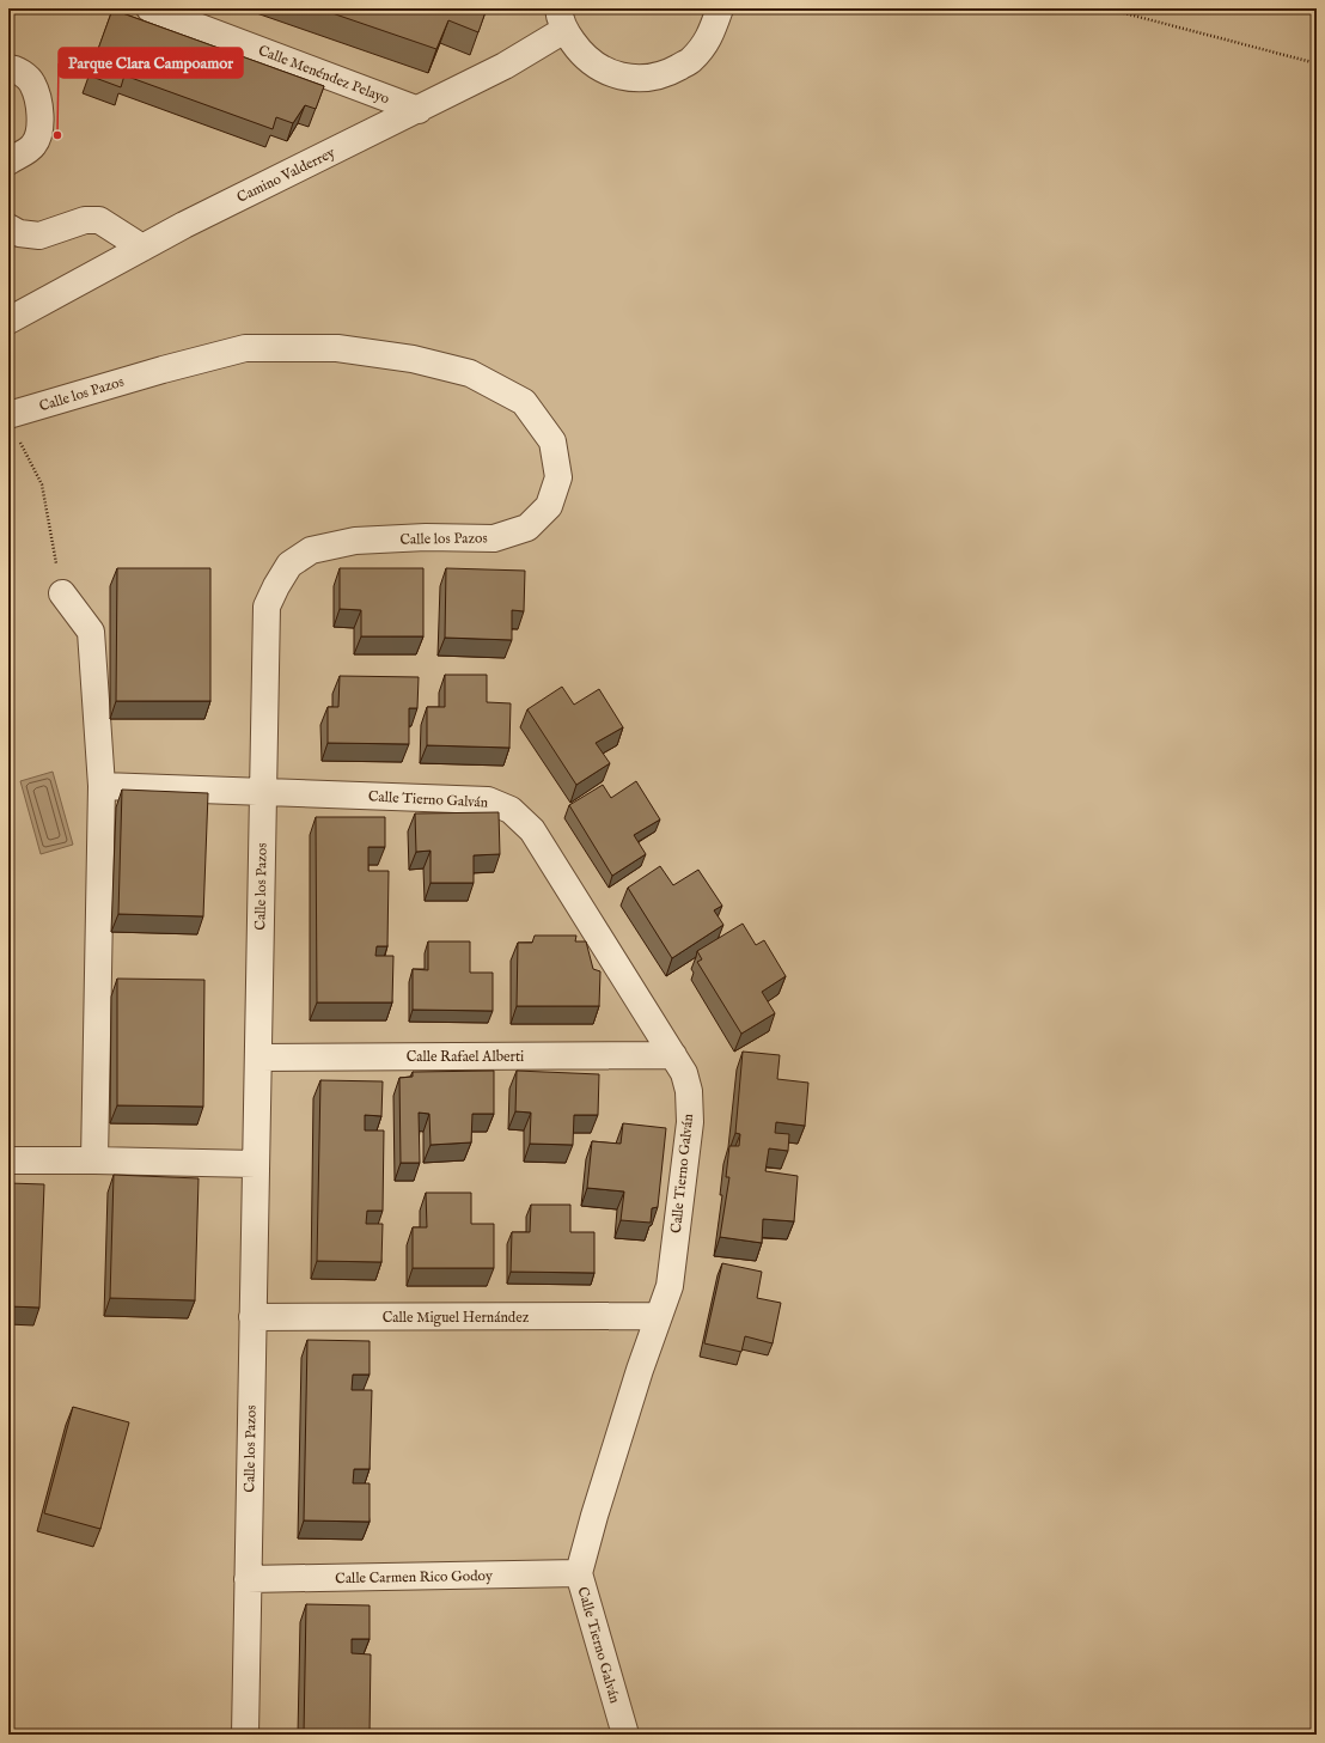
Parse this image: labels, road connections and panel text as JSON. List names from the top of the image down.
{
  "streets": {
    "street": [
      "Calle Menéndez Pelayo",
      "Camino Valderrey",
      "Calle los Pazos",
      "Calle Tierno Galván",
      "Calle Rafael Alberti",
      "Calle Miguel Hernández",
      "Calle Carmen Rico Godoy"
    ]
  },
  "crossings": [
    ["Calle Menéndez Pelayo", "Camino Valderrey"],
    ["Calle los Pazos", "Calle Tierno Galván"],
    ["Calle los Pazos", "Calle Rafael Alberti"],
    ["Calle los Pazos", "Calle Miguel Hernández"],
    ["Calle los Pazos", "Calle Carmen Rico Godoy"],
    ["Calle Tierno Galván", "Calle Rafael Alberti"],
    ["Calle Tierno Galván", "Calle Miguel Hernández"],
    ["Calle Tierno Galván", "Calle Carmen Rico Godoy"]
  ],
  "places": ["Parque Clara Campoamor"]
}
